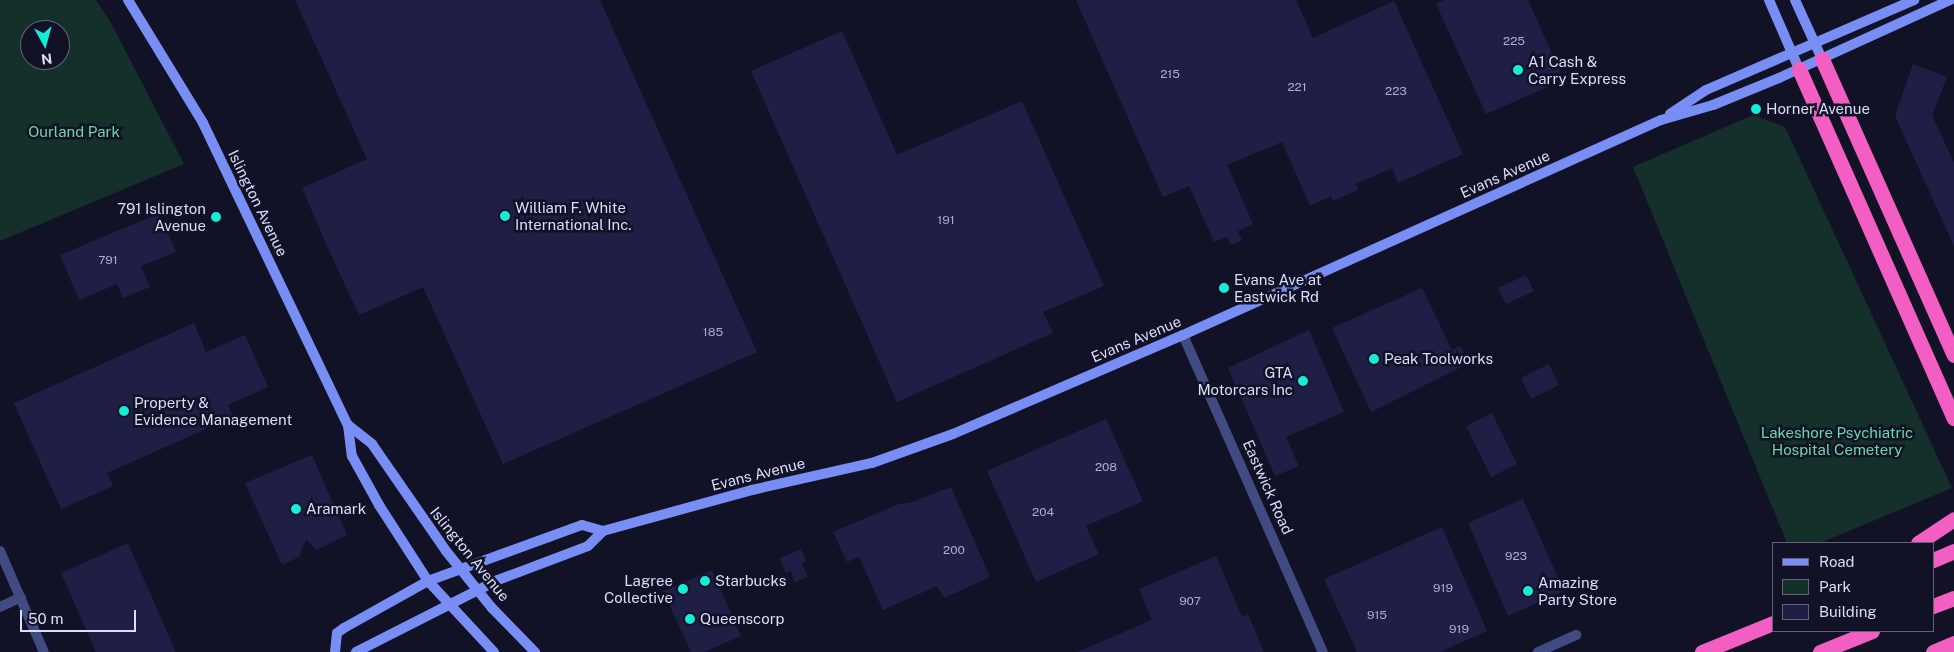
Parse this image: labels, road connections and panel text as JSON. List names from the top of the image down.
{
  "streets": {
    "main road": ["Evans Avenue", "Islington Avenue"],
    "street": ["Eastwick Road"]
  },
  "crossings": [
    ["Evans Avenue", "Islington Avenue"],
    ["Evans Avenue", "Eastwick Road"]
  ],
  "parks": ["Ourland Park", "Lakeshore Psychiatric Hospital Cemetery"],
  "places": [
    "A1 Cash & Carry Express",
    "Horner Avenue",
    "William F. White International Inc.",
    "791 Islington Avenue",
    "Evans Ave at Eastwick Rd",
    "Peak Toolworks",
    "GTA Motorcars Inc",
    "Property & Evidence Management",
    "Aramark",
    "Starbucks",
    "Lagree Collective",
    "Amazing Party Store",
    "Queenscorp"
  ],
  "house_numbers": [
    "225",
    "215",
    "221",
    "223",
    "191",
    "791",
    "185",
    "208",
    "204",
    "200",
    "923",
    "919",
    "907",
    "915",
    "919"
  ],
  "legend": ["Road", "Park", "Building"],
  "scale_bar": "50 m",
  "north": "bottom"
}
